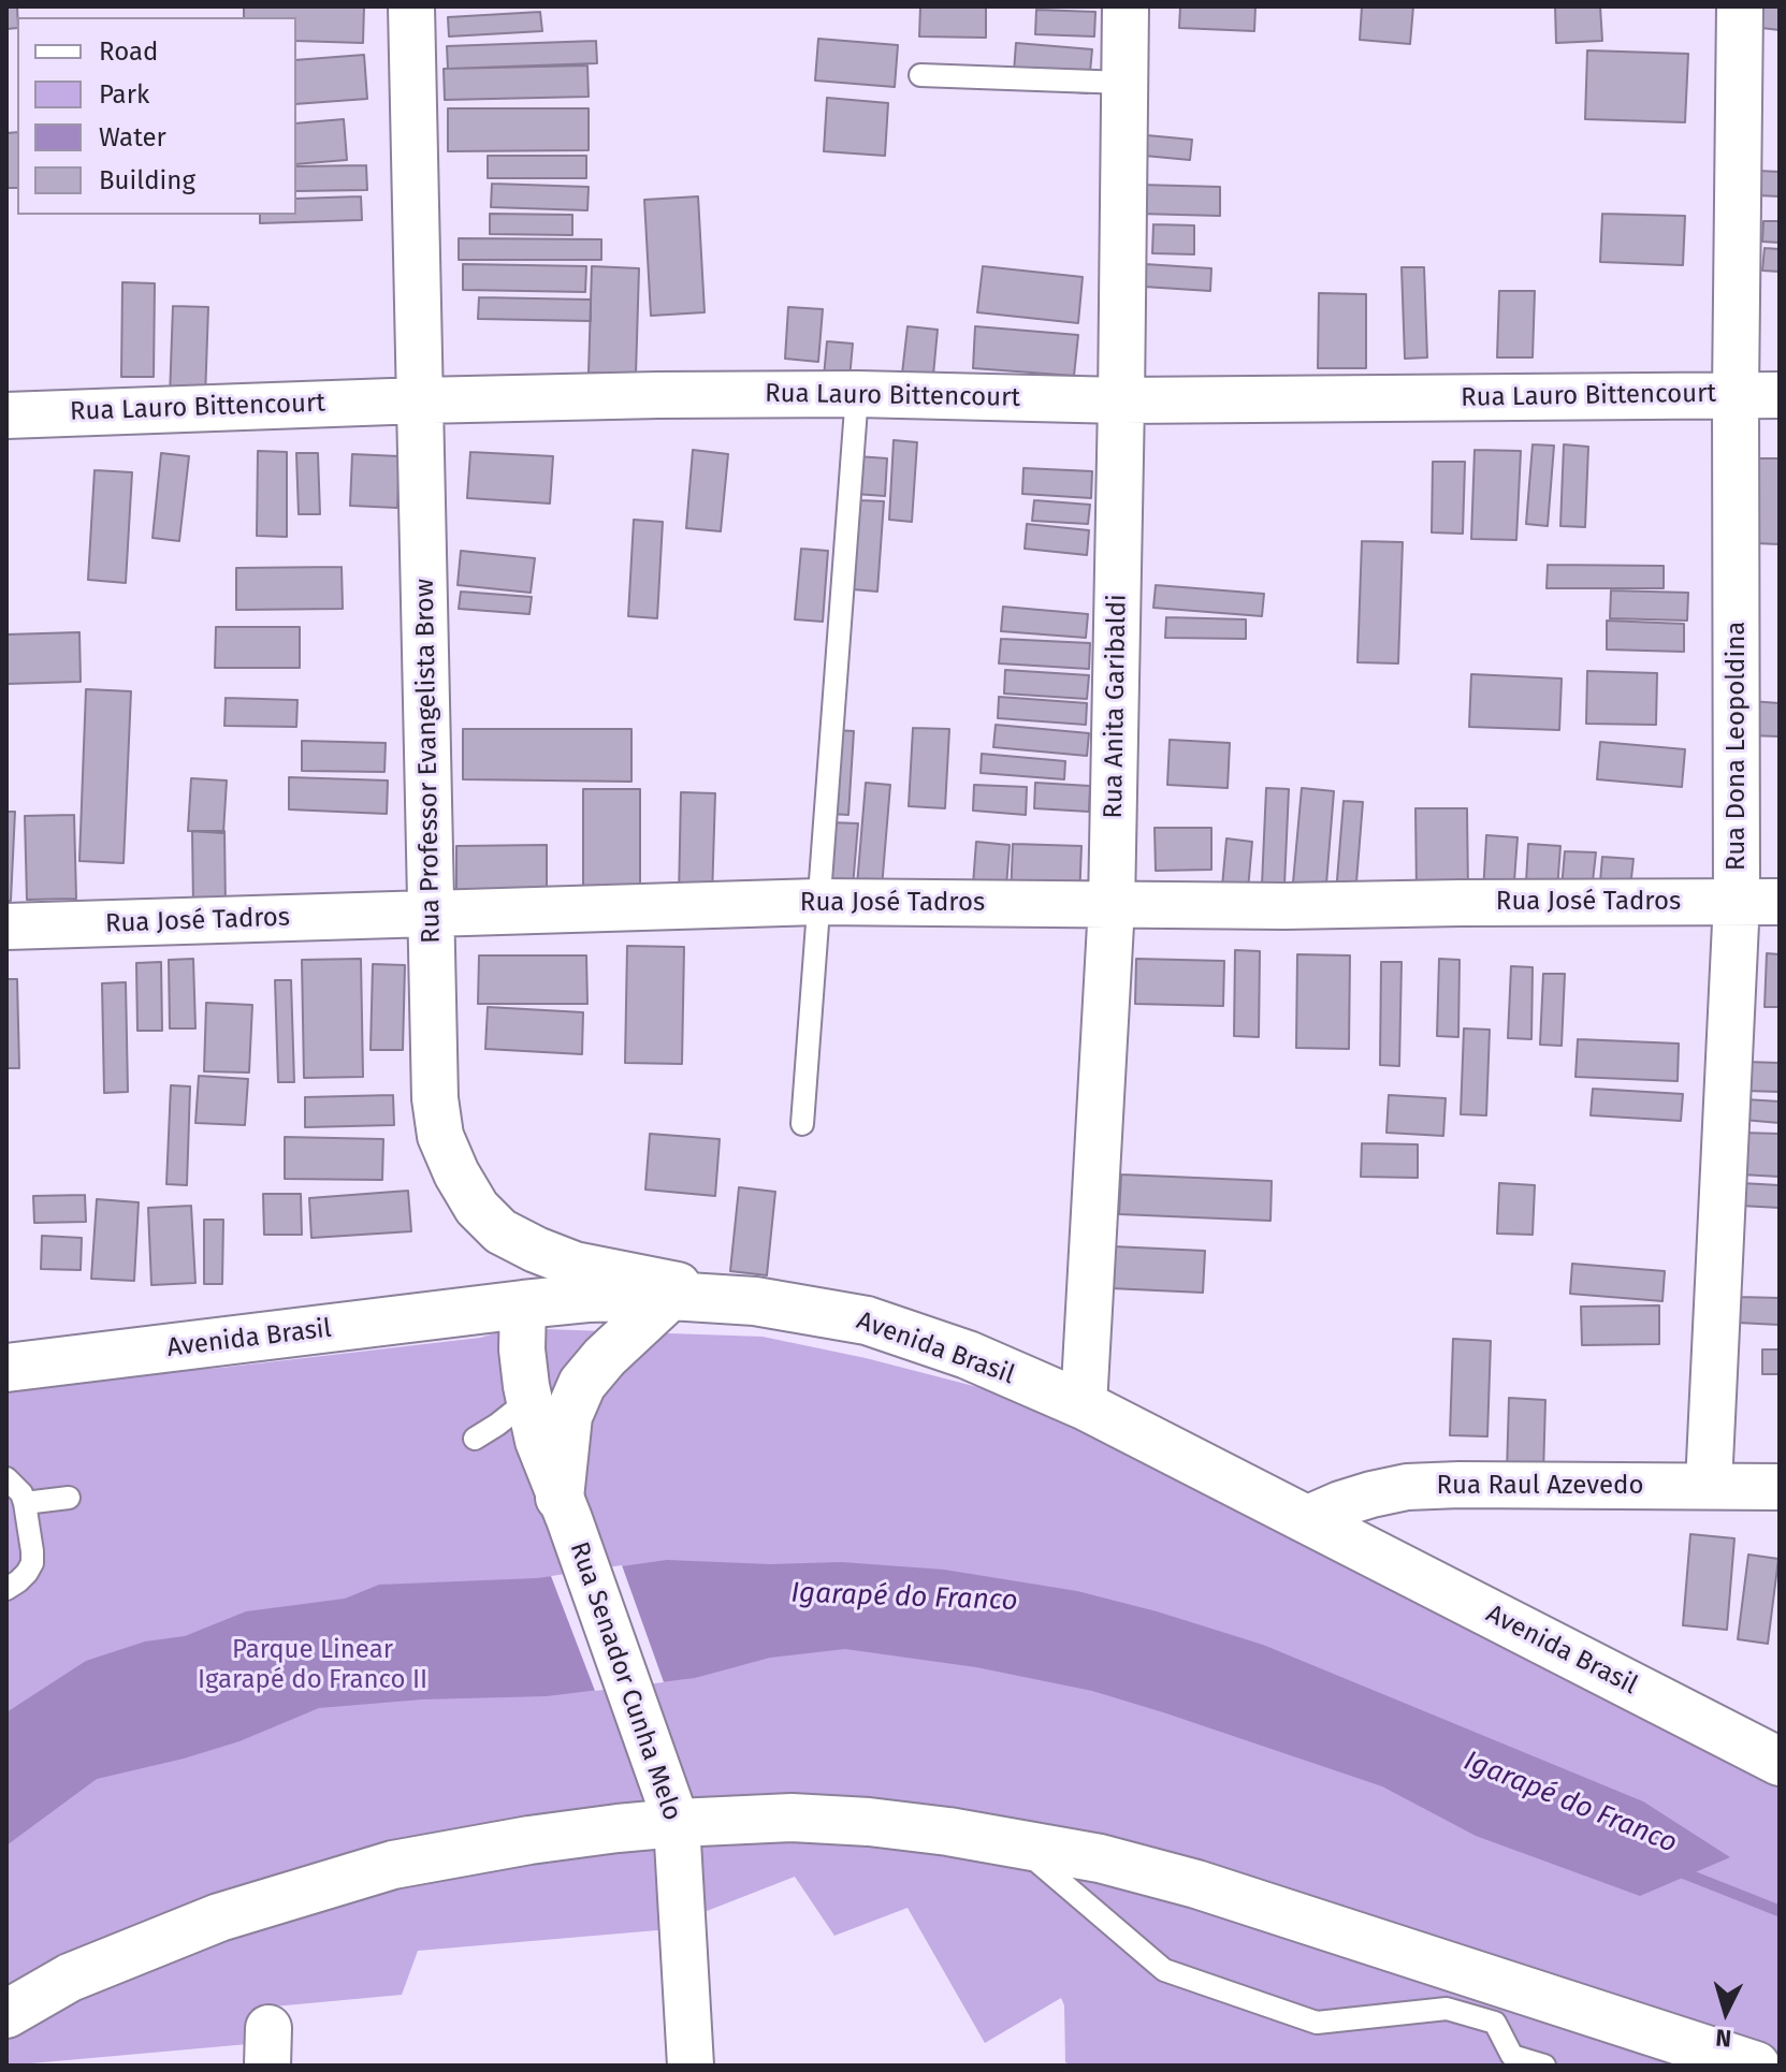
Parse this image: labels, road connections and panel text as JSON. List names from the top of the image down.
{
  "streets": {
    "highway": ["Avenida Brasil"],
    "street": [
      "Rua Lauro Bittencourt",
      "Rua Anita Garibaldi",
      "Rua Dona Leopoldina",
      "Rua Professor Evangelista Brow",
      "Rua José Tadros",
      "Rua Raul Azevedo",
      "Rua Senador Cunha Melo"
    ]
  },
  "crossings": [
    ["Rua Lauro Bittencourt", "Rua Anita Garibaldi"],
    ["Rua Lauro Bittencourt", "Rua Dona Leopoldina"],
    ["Rua Lauro Bittencourt", "Rua Professor Evangelista Brow"],
    ["Rua Anita Garibaldi", "Rua José Tadros"],
    ["Rua Anita Garibaldi", "Avenida Brasil"],
    ["Rua Dona Leopoldina", "Rua José Tadros"],
    ["Rua Dona Leopoldina", "Rua Raul Azevedo"],
    ["Rua Professor Evangelista Brow", "Rua José Tadros"],
    ["Rua Professor Evangelista Brow", "Avenida Brasil"],
    ["Avenida Brasil", "Rua Raul Azevedo"],
    ["Avenida Brasil", "Rua Senador Cunha Melo"]
  ],
  "water": ["Igarapé do Franco"],
  "parks": ["Parque Linear Igarapé do Franco II"],
  "legend": [
    "Road",
    "Park",
    "Water",
    "Building"
  ],
  "north": "bottom"
}
